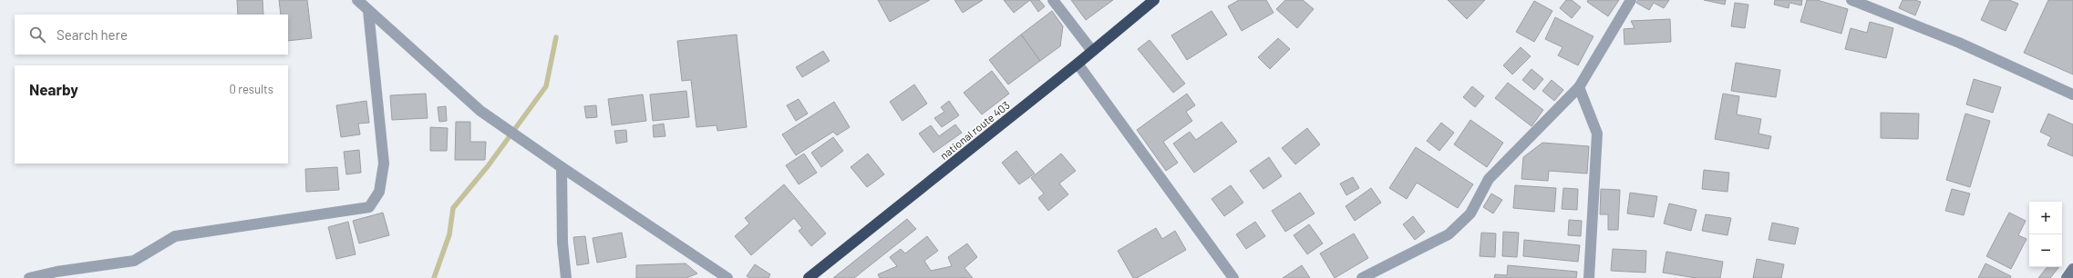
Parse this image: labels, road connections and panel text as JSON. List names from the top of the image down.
{
  "streets": {
    "highway": ["national route 403"]
  },
  "page": {
    "search": "Search here",
    "heading": ["Nearby", "0 results"],
    "map_buttons": ["+", "−"]
  }
}
